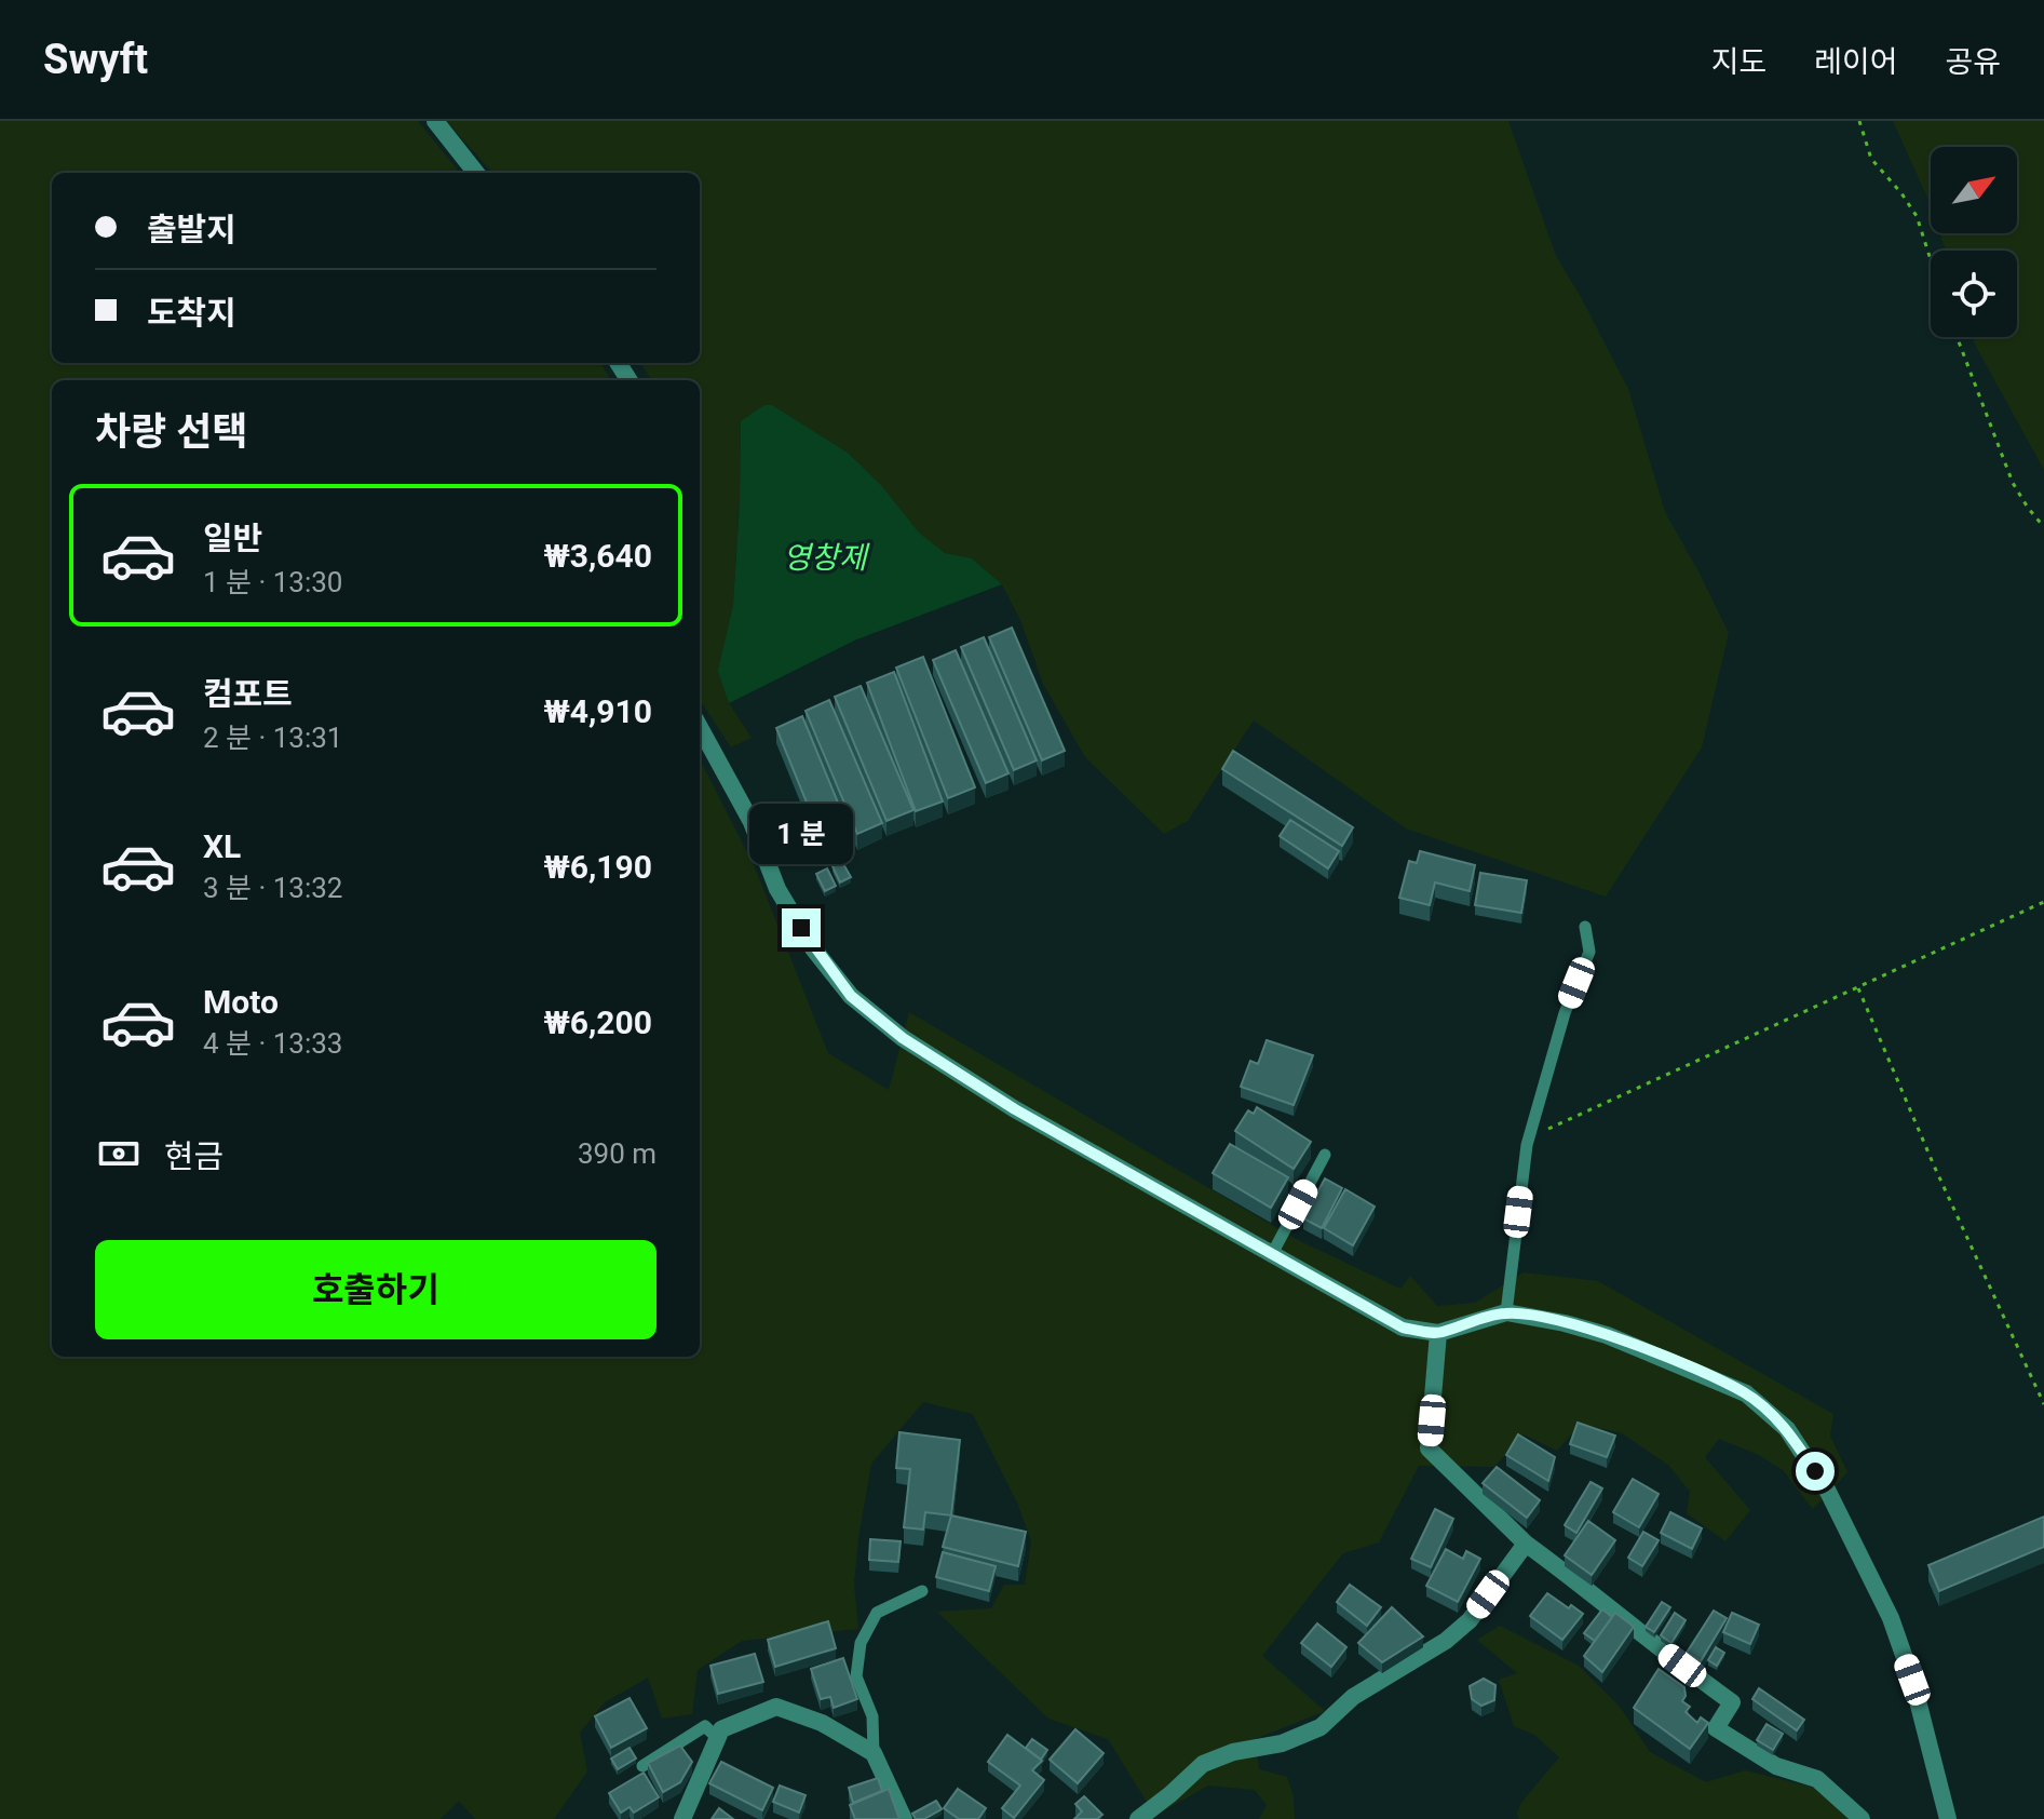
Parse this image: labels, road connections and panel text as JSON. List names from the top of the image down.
{
  "water": ["영창제"],
  "north": "top right",
  "page": {
    "header": "Swyft",
    "nav": ["지도", "레이어", "공유"],
    "banner": ["출발지", "도착지"],
    "heading": "차량 선택",
    "list": [
      {
        "name": "일반",
        "note": "1 분 · 13:30",
        "value": "₩3,640"
      },
      {
        "name": "컴포트",
        "note": "2 분 · 13:31",
        "value": "₩4,910"
      },
      {
        "name": "XL",
        "note": "3 분 · 13:32",
        "value": "₩6,190"
      },
      {
        "name": "Moto",
        "note": "4 분 · 13:33",
        "value": "₩6,200"
      }
    ],
    "bubble": "1 분",
    "pay": ["현금", "390 m"],
    "buttons": "호출하기"
  }
}
